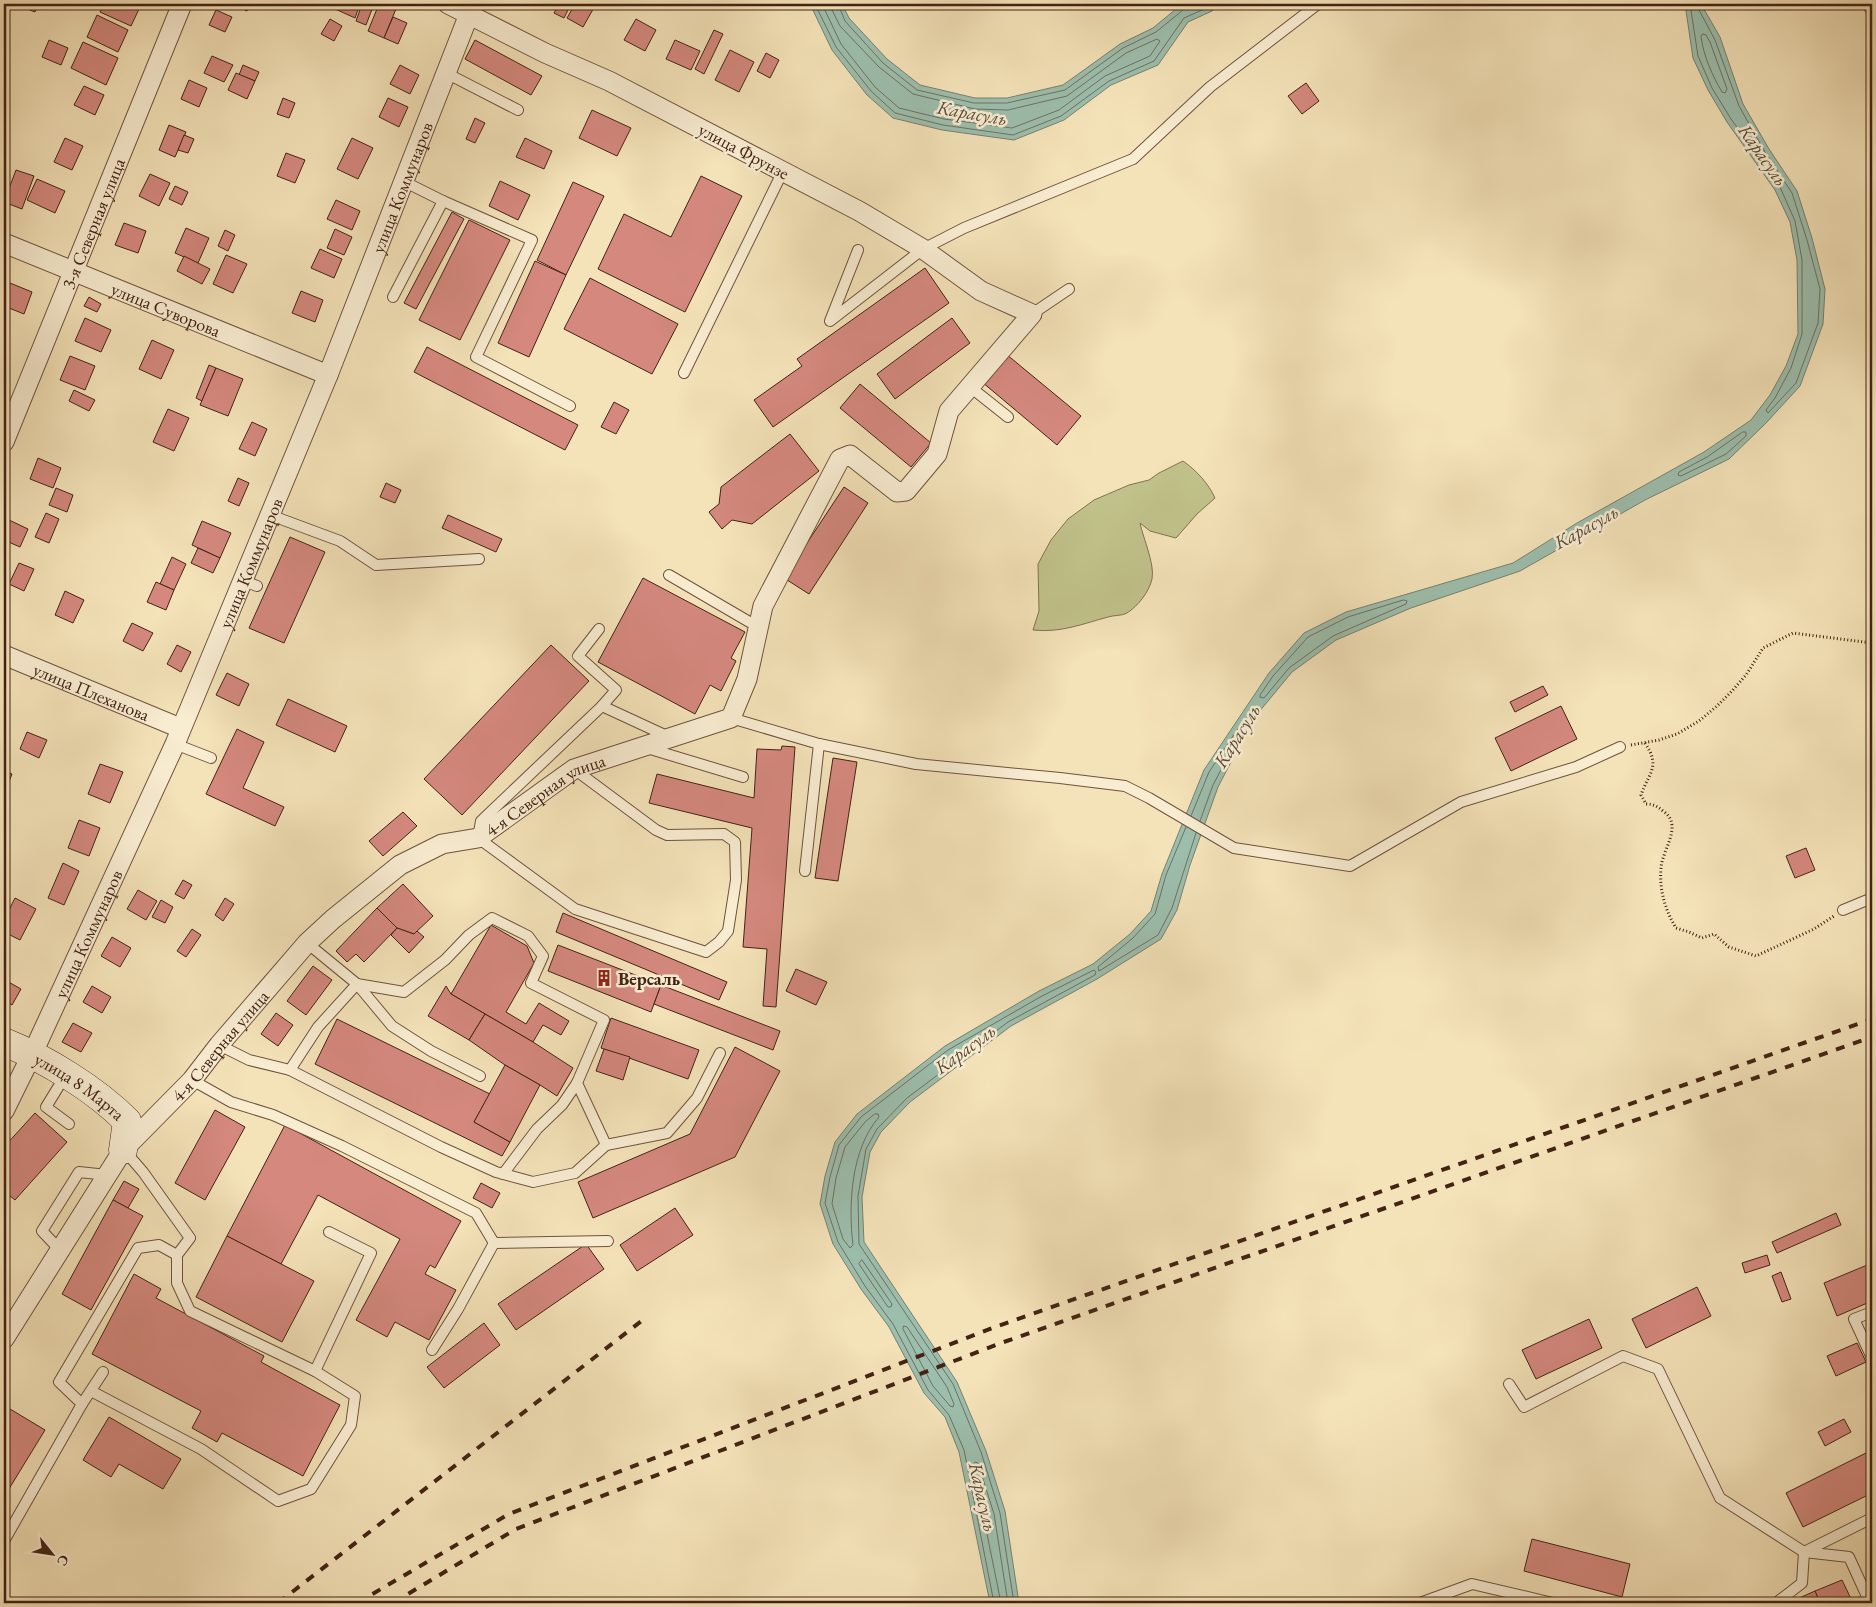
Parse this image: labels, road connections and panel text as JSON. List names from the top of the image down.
{
  "streets": {
    "street": [
      "улица Фрунзе",
      "улица Коммунаров",
      "3-я Северная улица",
      "улица Суворова",
      "улица Плеханова",
      "4-я Северная улица",
      "улица 8 Марта"
    ]
  },
  "crossings": [
    ["улица Фрунзе", "улица Коммунаров"],
    ["улица Коммунаров", "улица Суворова"],
    ["улица Коммунаров", "улица Плеханова"],
    ["улица Коммунаров", "улица 8 Марта"],
    ["3-я Северная улица", "улица Суворова"],
    ["4-я Северная улица", "улица 8 Марта"]
  ],
  "water": ["Карасуль"],
  "places": {
    "building": ["Версаль"]
  },
  "north": "bottom right"
}
